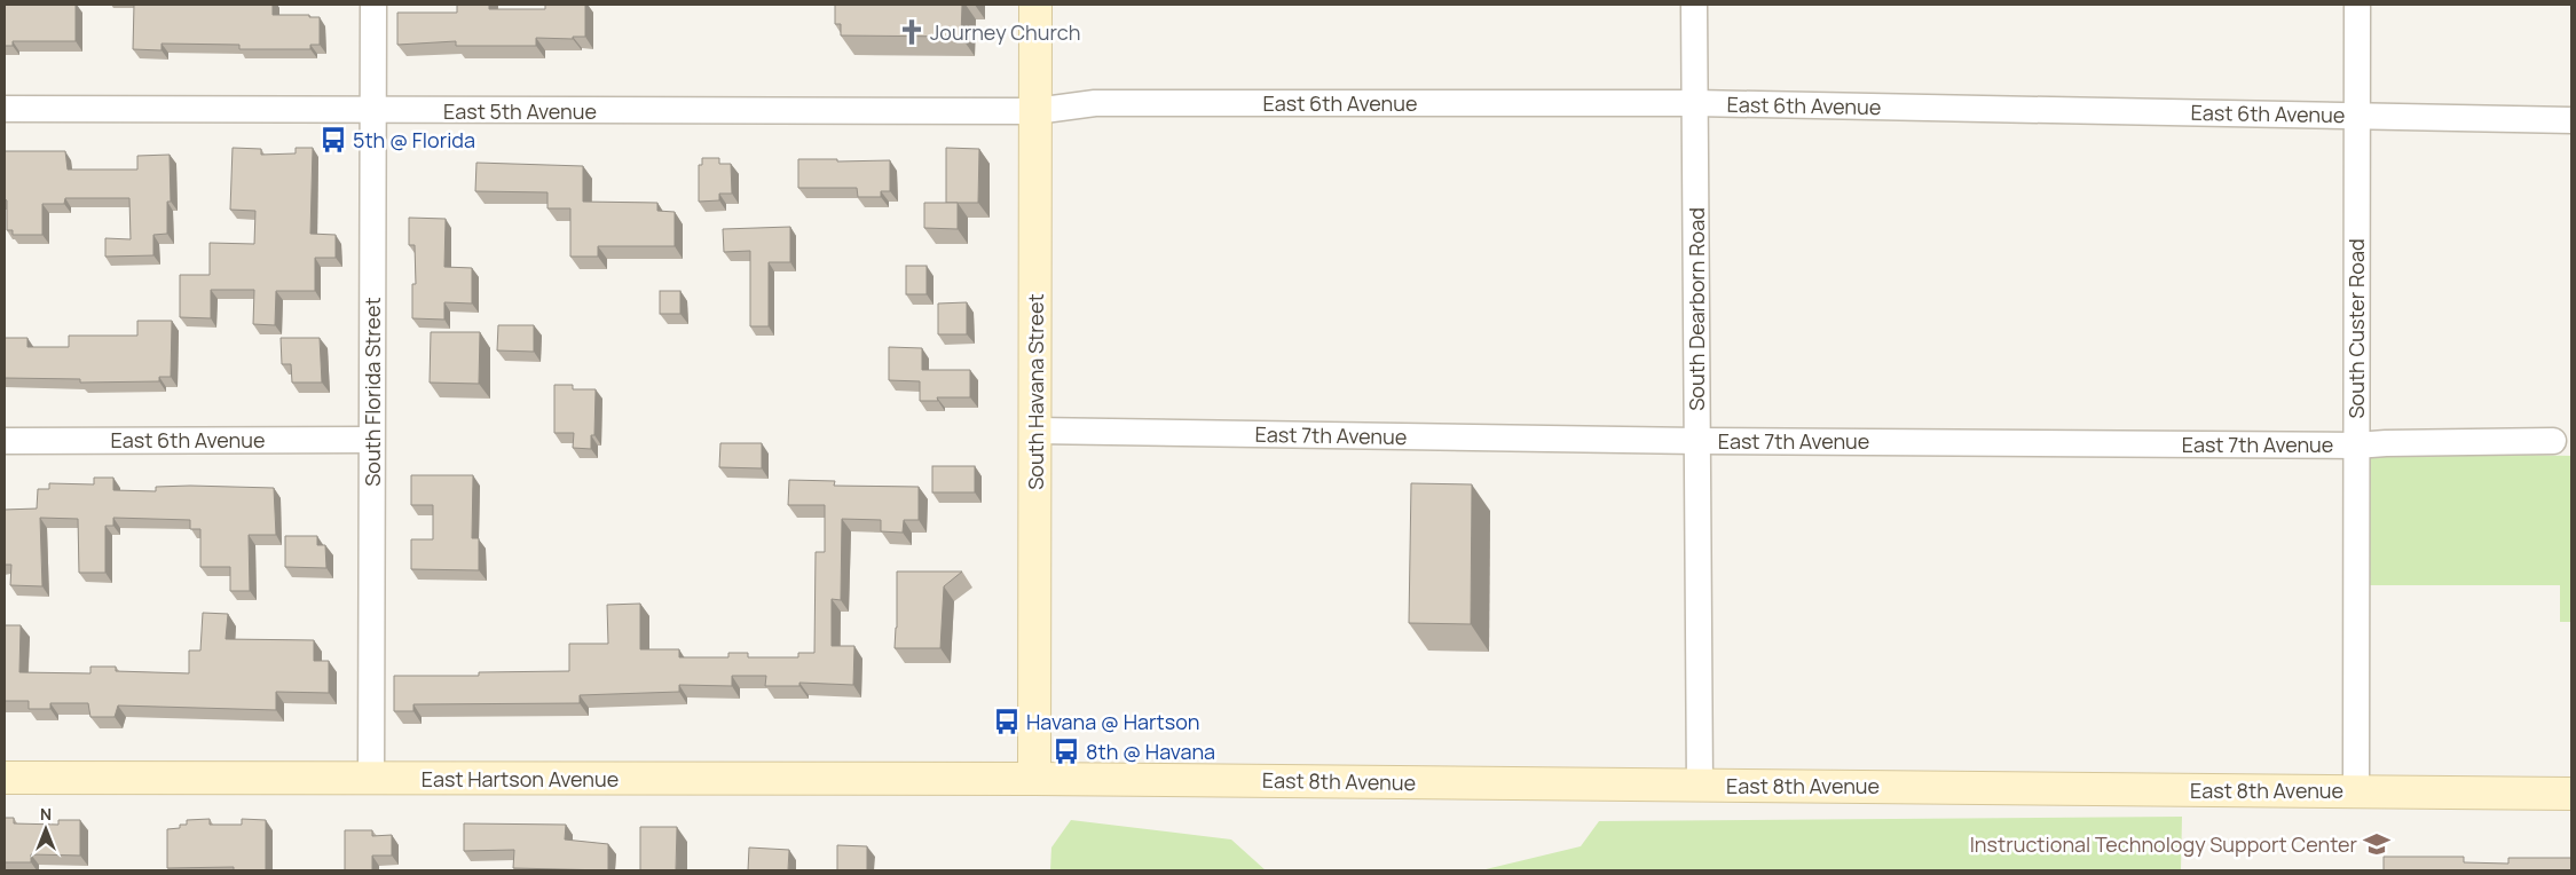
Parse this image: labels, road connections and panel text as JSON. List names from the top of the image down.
{
  "streets": {
    "street": [
      "East 6th Avenue",
      "East 5th Avenue",
      "South Dearborn Road",
      "South Custer Road",
      "South Florida Street",
      "South Havana Street",
      "East 7th Avenue",
      "East Hartson Avenue",
      "East 8th Avenue"
    ]
  },
  "crossings": [
    ["East 6th Avenue", "East 5th Avenue"],
    ["East 6th Avenue", "South Dearborn Road"],
    ["East 6th Avenue", "South Custer Road"],
    ["East 6th Avenue", "South Florida Street"],
    ["East 6th Avenue", "South Havana Street"],
    ["East 5th Avenue", "South Florida Street"],
    ["East 5th Avenue", "South Havana Street"],
    ["South Dearborn Road", "East 7th Avenue"],
    ["South Dearborn Road", "East 8th Avenue"],
    ["South Custer Road", "East 7th Avenue"],
    ["South Custer Road", "East 8th Avenue"],
    ["South Florida Street", "East Hartson Avenue"],
    ["South Havana Street", "East 7th Avenue"],
    ["South Havana Street", "East Hartson Avenue"],
    ["South Havana Street", "East 8th Avenue"],
    ["East Hartson Avenue", "East 8th Avenue"]
  ],
  "places": {
    "church": ["Journey Church"],
    "bus stop": ["5th @ Florida", "Havana @ Hartson", "8th @ Havana"],
    "school or university": ["Instructional Technology Support Center"]
  },
  "north": "top"
}
